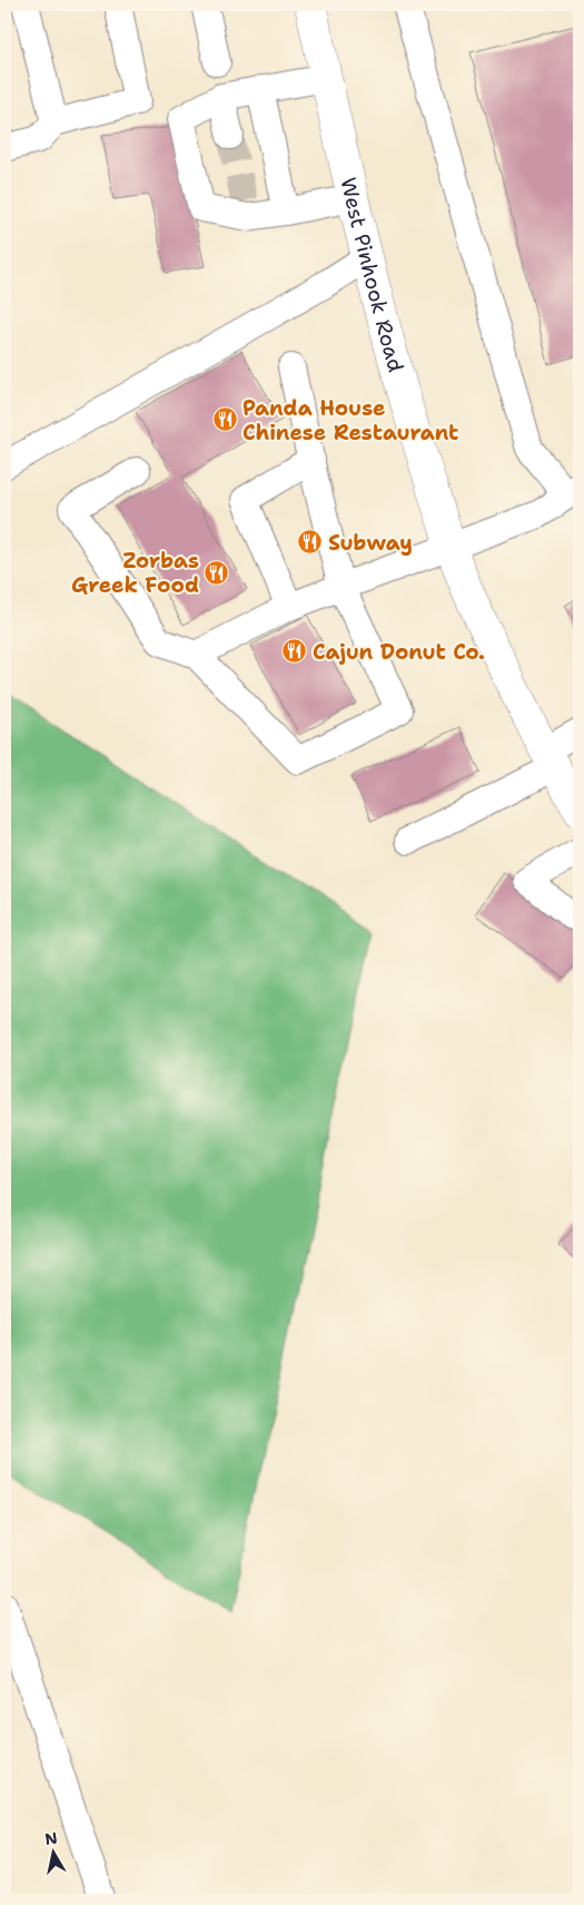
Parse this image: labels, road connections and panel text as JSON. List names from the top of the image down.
{
  "streets": {
    "main road": ["West Pinhook Road"]
  },
  "places": {
    "restaurant": [
      "Panda House Chinese Restaurant",
      "Subway",
      "Zorbas Greek Food",
      "Cajun Donut Co."
    ]
  },
  "north": "top"
}
